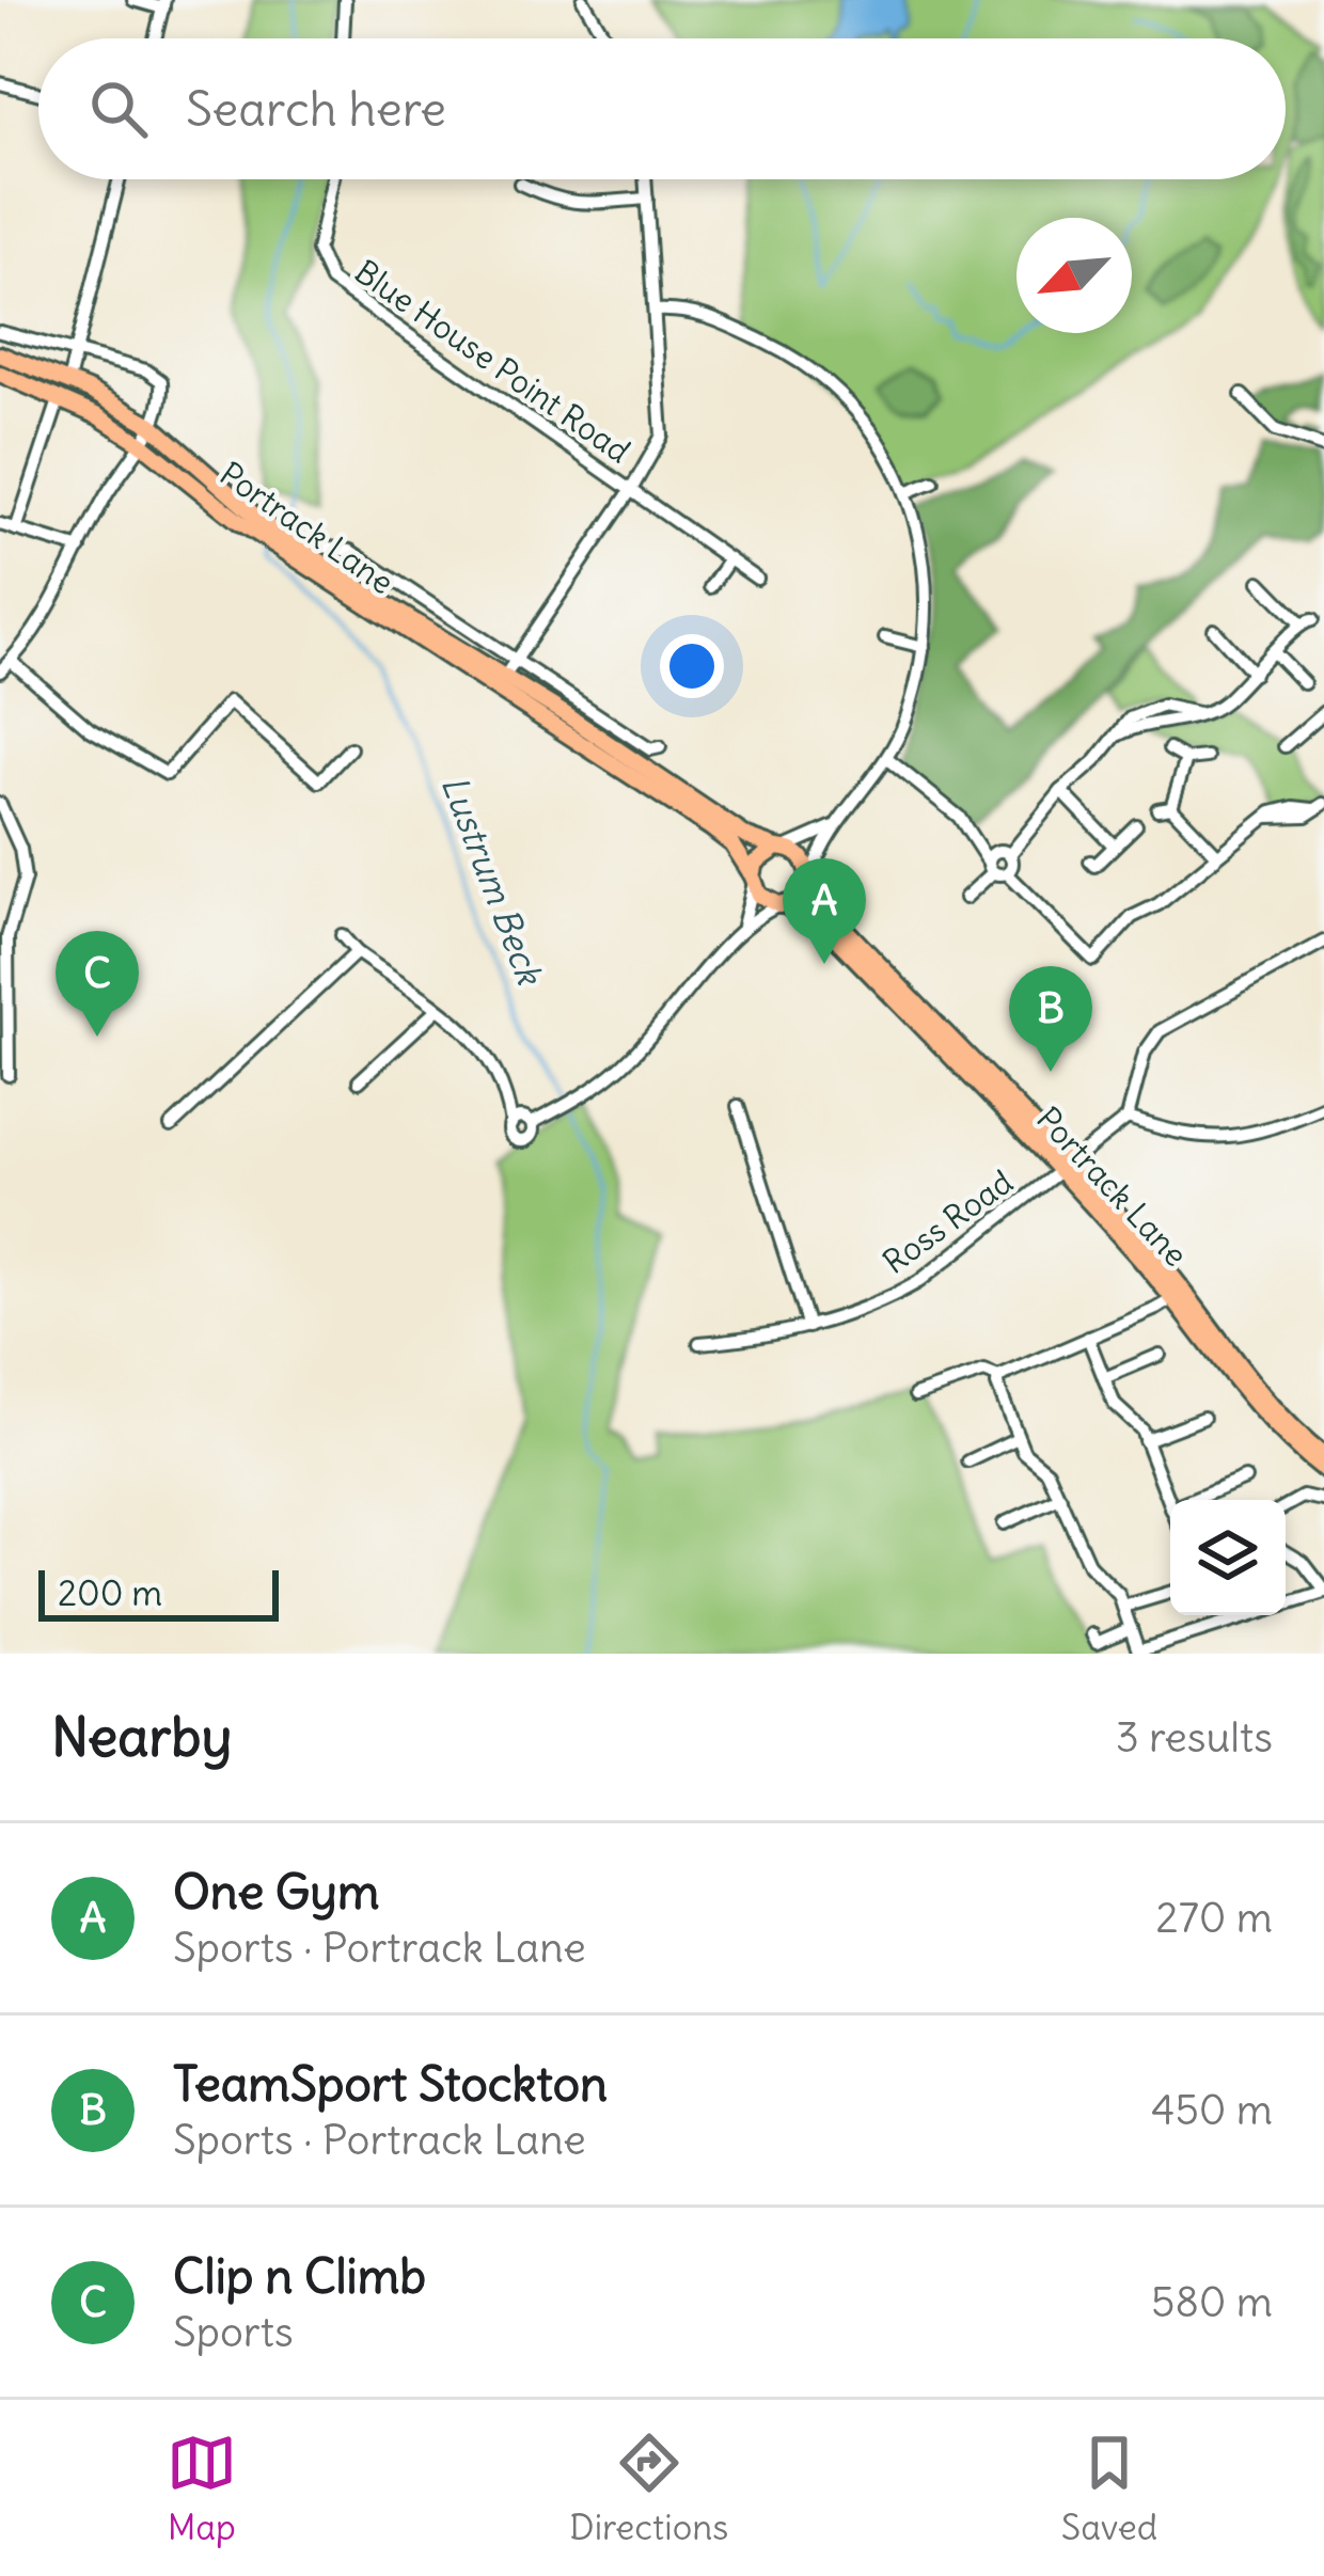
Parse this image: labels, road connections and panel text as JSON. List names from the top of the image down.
{
  "streets": {
    "main road": ["Portrack Lane"],
    "street": ["Blue House Point Road", "Ross Road"]
  },
  "crossings": [
    ["Portrack Lane", "Ross Road"]
  ],
  "water": ["Lustrum Beck"],
  "scale_bar": "200 m",
  "north": "bottom left",
  "page": {
    "search": "Search here",
    "pins": ["A", "C", "B"],
    "scale": "200 m",
    "heading": ["Nearby", "3 results"],
    "list": [
      {
        "mark": "A",
        "name": "One Gym",
        "note": "Sports · Portrack Lane",
        "value": "270 m"
      },
      {
        "mark": "B",
        "name": "TeamSport Stockton",
        "note": "Sports · Portrack Lane",
        "value": "450 m"
      },
      {
        "mark": "C",
        "name": "Clip n Climb",
        "note": "Sports",
        "value": "580 m"
      }
    ],
    "nav": ["Map", "Directions", "Saved"]
  }
}
